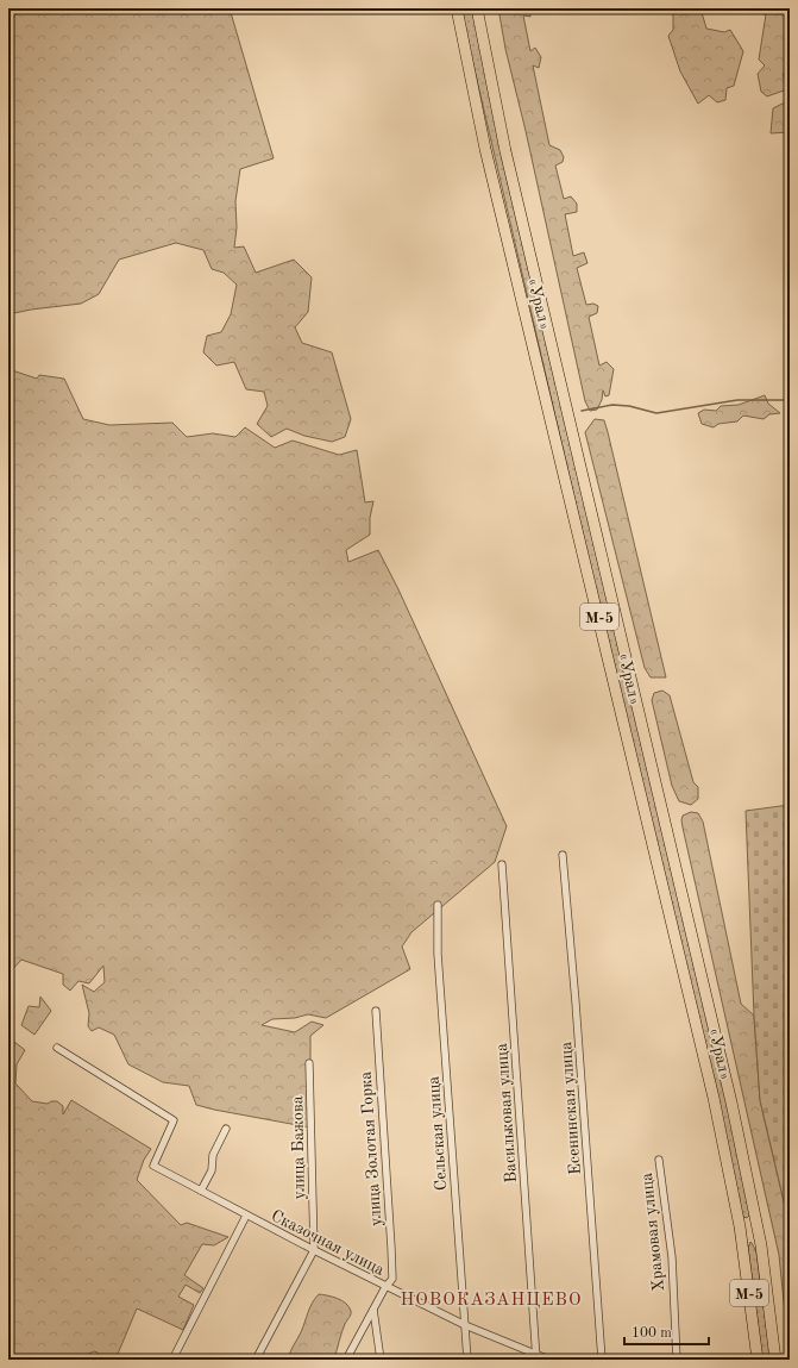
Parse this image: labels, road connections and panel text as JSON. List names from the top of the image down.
{
  "streets": {
    "main road": ["«Урал»", "М-5"],
    "street": [
      "Есенинская улица",
      "Васильковая улица",
      "Сельская улица",
      "улица Бажова",
      "улица Золотая Горка",
      "Храмовая улица",
      "Сказочная улица"
    ]
  },
  "crossings": [
    ["Васильковая улица", "Сказочная улица"],
    ["Сельская улица", "Сказочная улица"],
    ["улица Бажова", "Сказочная улица"],
    ["улица Золотая Горка", "Сказочная улица"]
  ],
  "districts": ["НОВОКАЗАНЦЕВО"],
  "scale_bar": "100 m"
}
